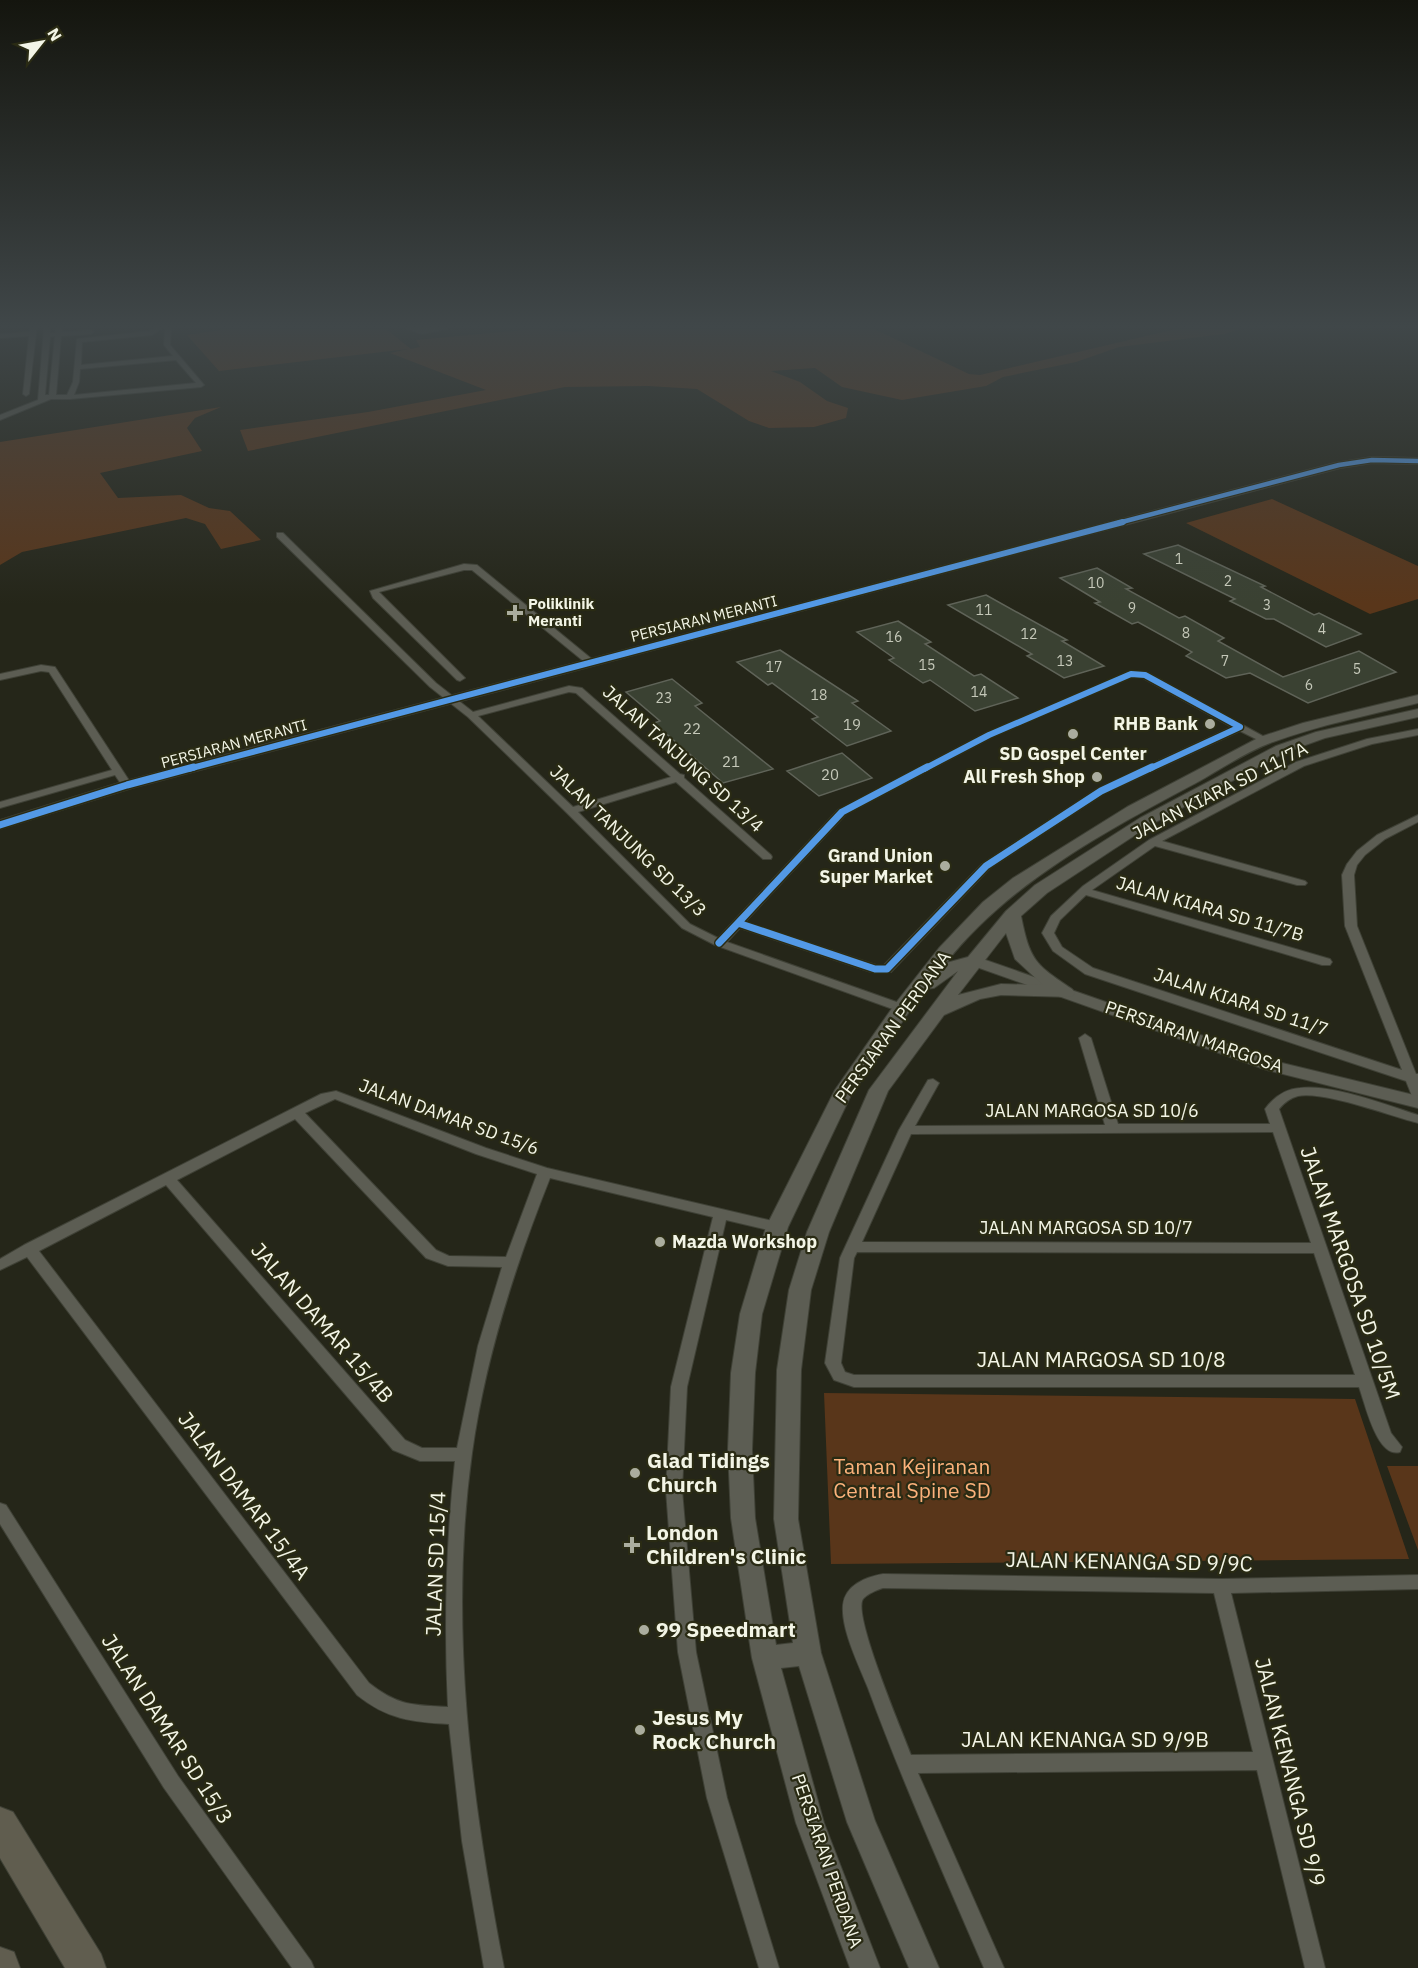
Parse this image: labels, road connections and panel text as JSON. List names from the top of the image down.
{
  "streets": {
    "main road": ["PERSIARAN PERDANA"],
    "street": [
      "PERSIARAN MERANTI",
      "JALAN TANJUNG SD 13/4",
      "JALAN KIARA SD 11/7A",
      "JALAN TANJUNG SD 13/3",
      "JALAN KIARA SD 11/7B",
      "JALAN KIARA SD 11/7",
      "PERSIARAN MARGOSA",
      "JALAN MARGOSA SD 10/6",
      "JALAN DAMAR SD 15/6",
      "JALAN MARGOSA SD 10/7",
      "JALAN MARGOSA SD 10/5M",
      "JALAN DAMAR 15/4B",
      "JALAN MARGOSA SD 10/8",
      "JALAN DAMAR 15/4A",
      "JALAN KENANGA SD 9/9C",
      "JALAN SD 15/4",
      "JALAN DAMAR SD 15/3",
      "JALAN KENANGA SD 9/9B",
      "JALAN KENANGA SD 9/9"
    ]
  },
  "crossings": [
    ["PERSIARAN MERANTI", "JALAN TANJUNG SD 13/3"],
    ["JALAN TANJUNG SD 13/4", "JALAN TANJUNG SD 13/3"],
    ["JALAN KIARA SD 11/7A", "JALAN KIARA SD 11/7B"],
    ["JALAN KIARA SD 11/7A", "JALAN KIARA SD 11/7"],
    ["JALAN TANJUNG SD 13/3", "PERSIARAN PERDANA"],
    ["PERSIARAN PERDANA", "PERSIARAN MARGOSA"],
    ["PERSIARAN PERDANA", "JALAN DAMAR SD 15/6"],
    ["JALAN MARGOSA SD 10/6", "JALAN MARGOSA SD 10/5M"],
    ["JALAN DAMAR SD 15/6", "JALAN DAMAR 15/4B"],
    ["JALAN DAMAR SD 15/6", "JALAN DAMAR 15/4A"],
    ["JALAN DAMAR SD 15/6", "JALAN SD 15/4"],
    ["JALAN MARGOSA SD 10/7", "JALAN MARGOSA SD 10/5M"],
    ["JALAN MARGOSA SD 10/7", "JALAN MARGOSA SD 10/8"],
    ["JALAN MARGOSA SD 10/5M", "JALAN MARGOSA SD 10/8"],
    ["JALAN DAMAR 15/4B", "JALAN SD 15/4"],
    ["JALAN DAMAR 15/4A", "JALAN SD 15/4"],
    ["JALAN KENANGA SD 9/9C", "JALAN KENANGA SD 9/9B"],
    ["JALAN KENANGA SD 9/9C", "JALAN KENANGA SD 9/9"],
    ["JALAN KENANGA SD 9/9B", "JALAN KENANGA SD 9/9"]
  ],
  "parks": ["Taman Kejiranan Central Spine SD"],
  "places": {
    "health": ["Poliklinik Meranti", "London Children's Clinic"],
    "other": [
      "RHB Bank",
      "SD Gospel Center",
      "All Fresh Shop",
      "Grand Union Super Market",
      "Mazda Workshop",
      "Glad Tidings Church",
      "99 Speedmart",
      "Jesus My Rock Church"
    ]
  },
  "house_numbers": [
    "1",
    "2",
    "10",
    "3",
    "9",
    "11",
    "4",
    "8",
    "12",
    "16",
    "13",
    "7",
    "15",
    "17",
    "5",
    "6",
    "14",
    "18",
    "23",
    "19",
    "22",
    "21",
    "20"
  ],
  "north": "top right"
}
